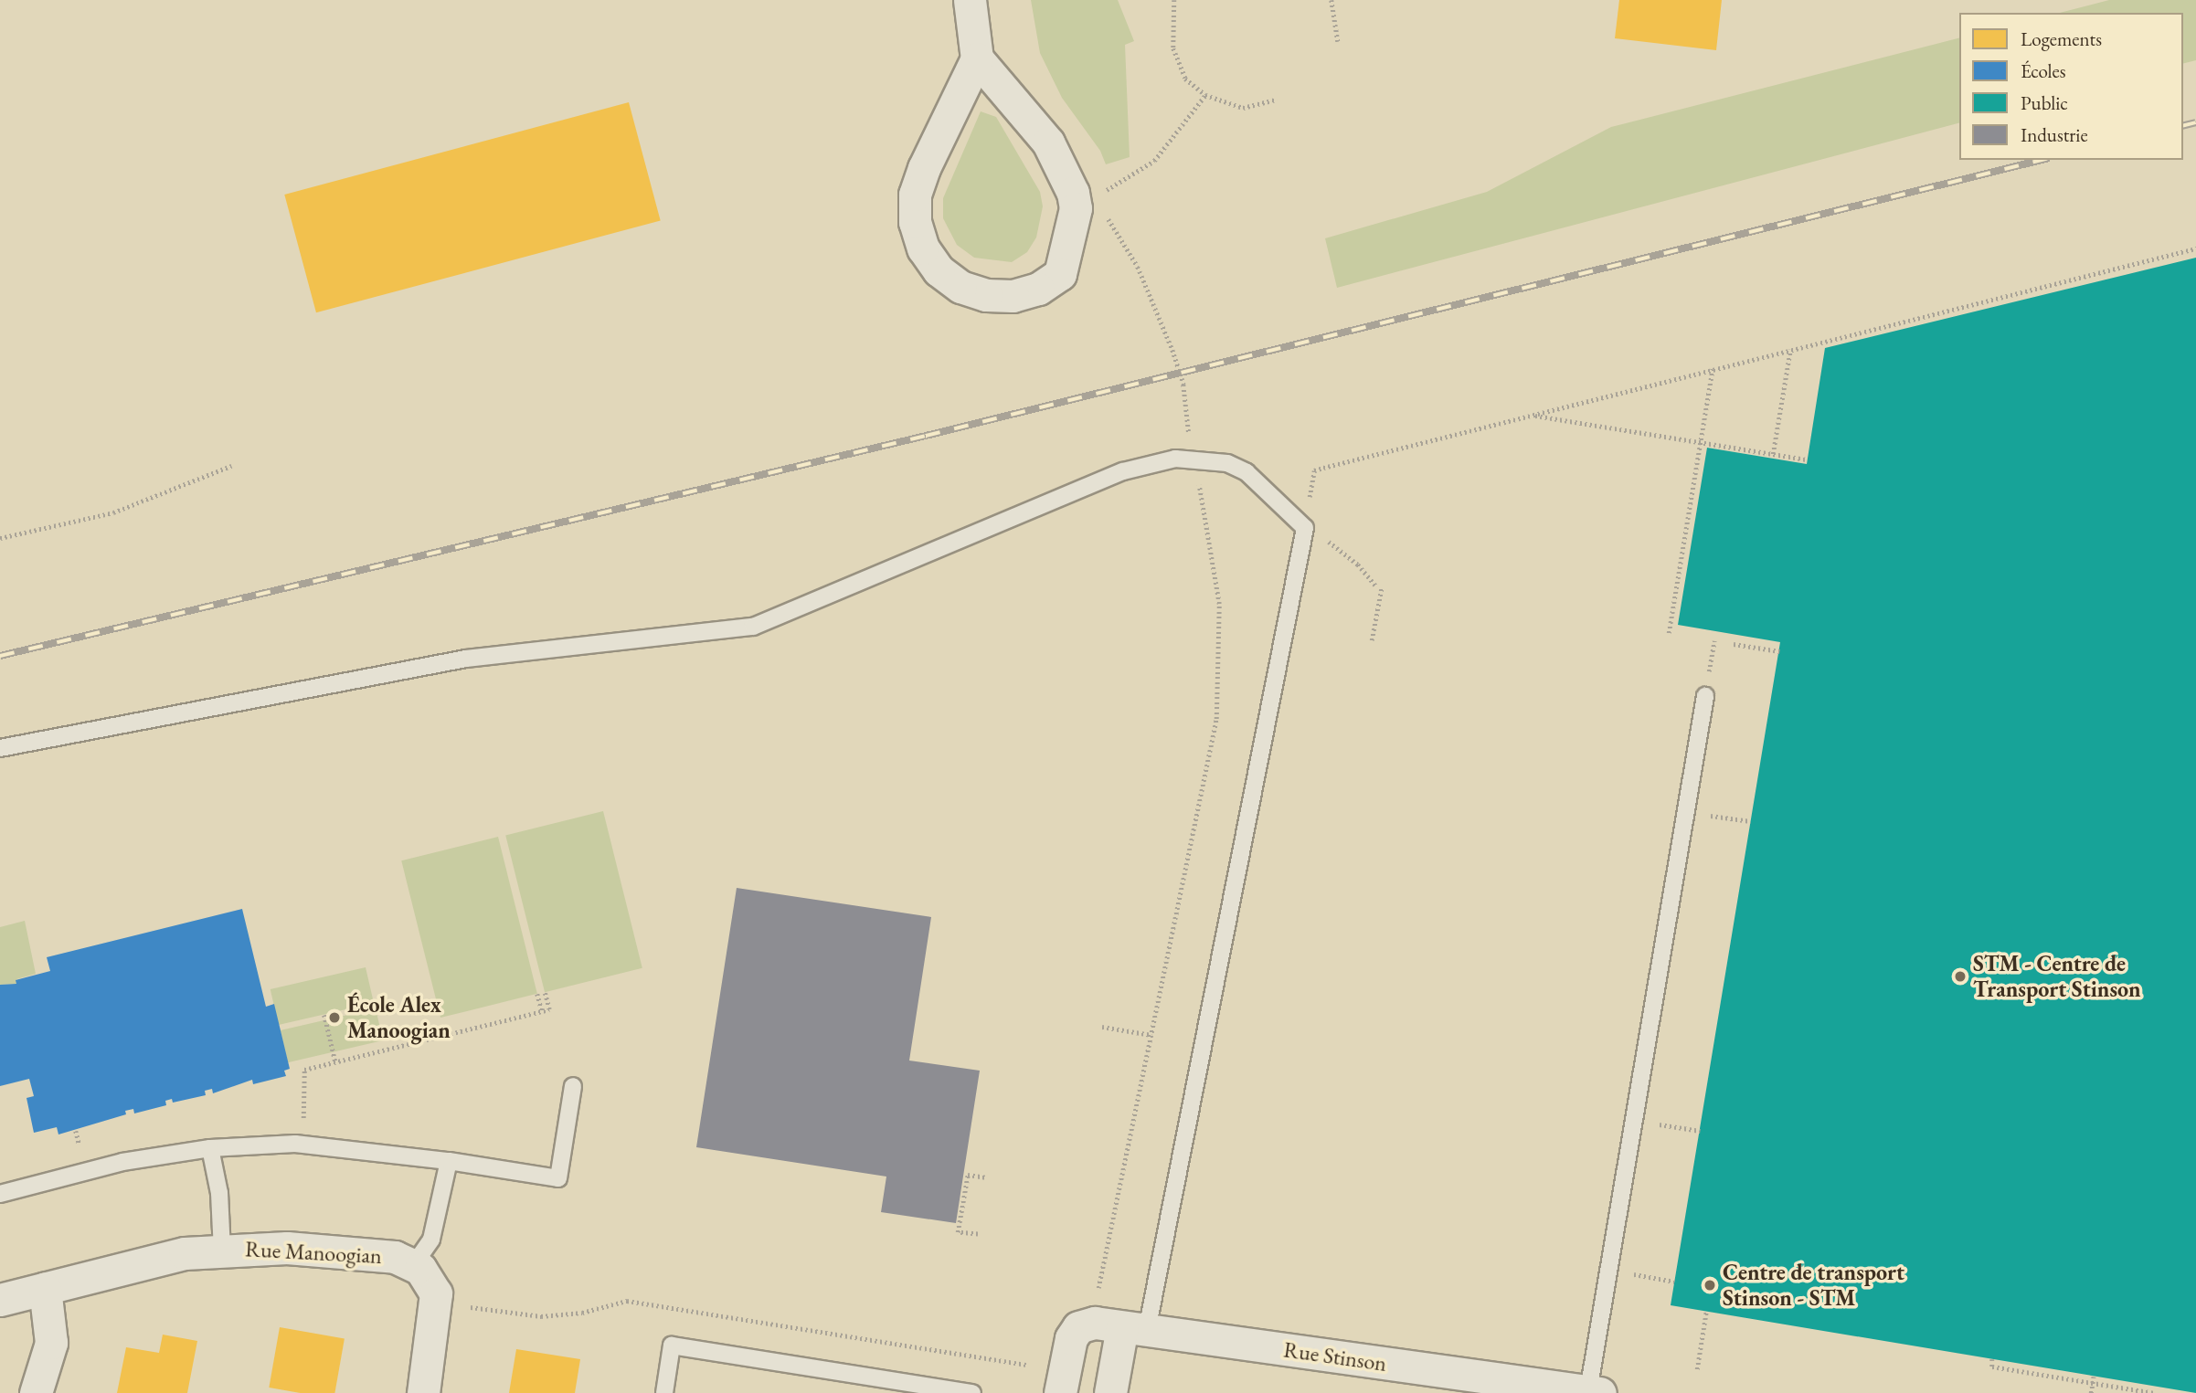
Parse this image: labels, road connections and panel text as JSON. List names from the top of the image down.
{
  "streets": {
    "street": ["Rue Manoogian", "Rue Stinson"]
  },
  "places": ["STM - Centre de Transport Stinson", "École Alex Manoogian", "Centre de transport Stinson - STM"],
  "legend": [
    "Logements",
    "Écoles",
    "Public",
    "Industrie"
  ]
}
